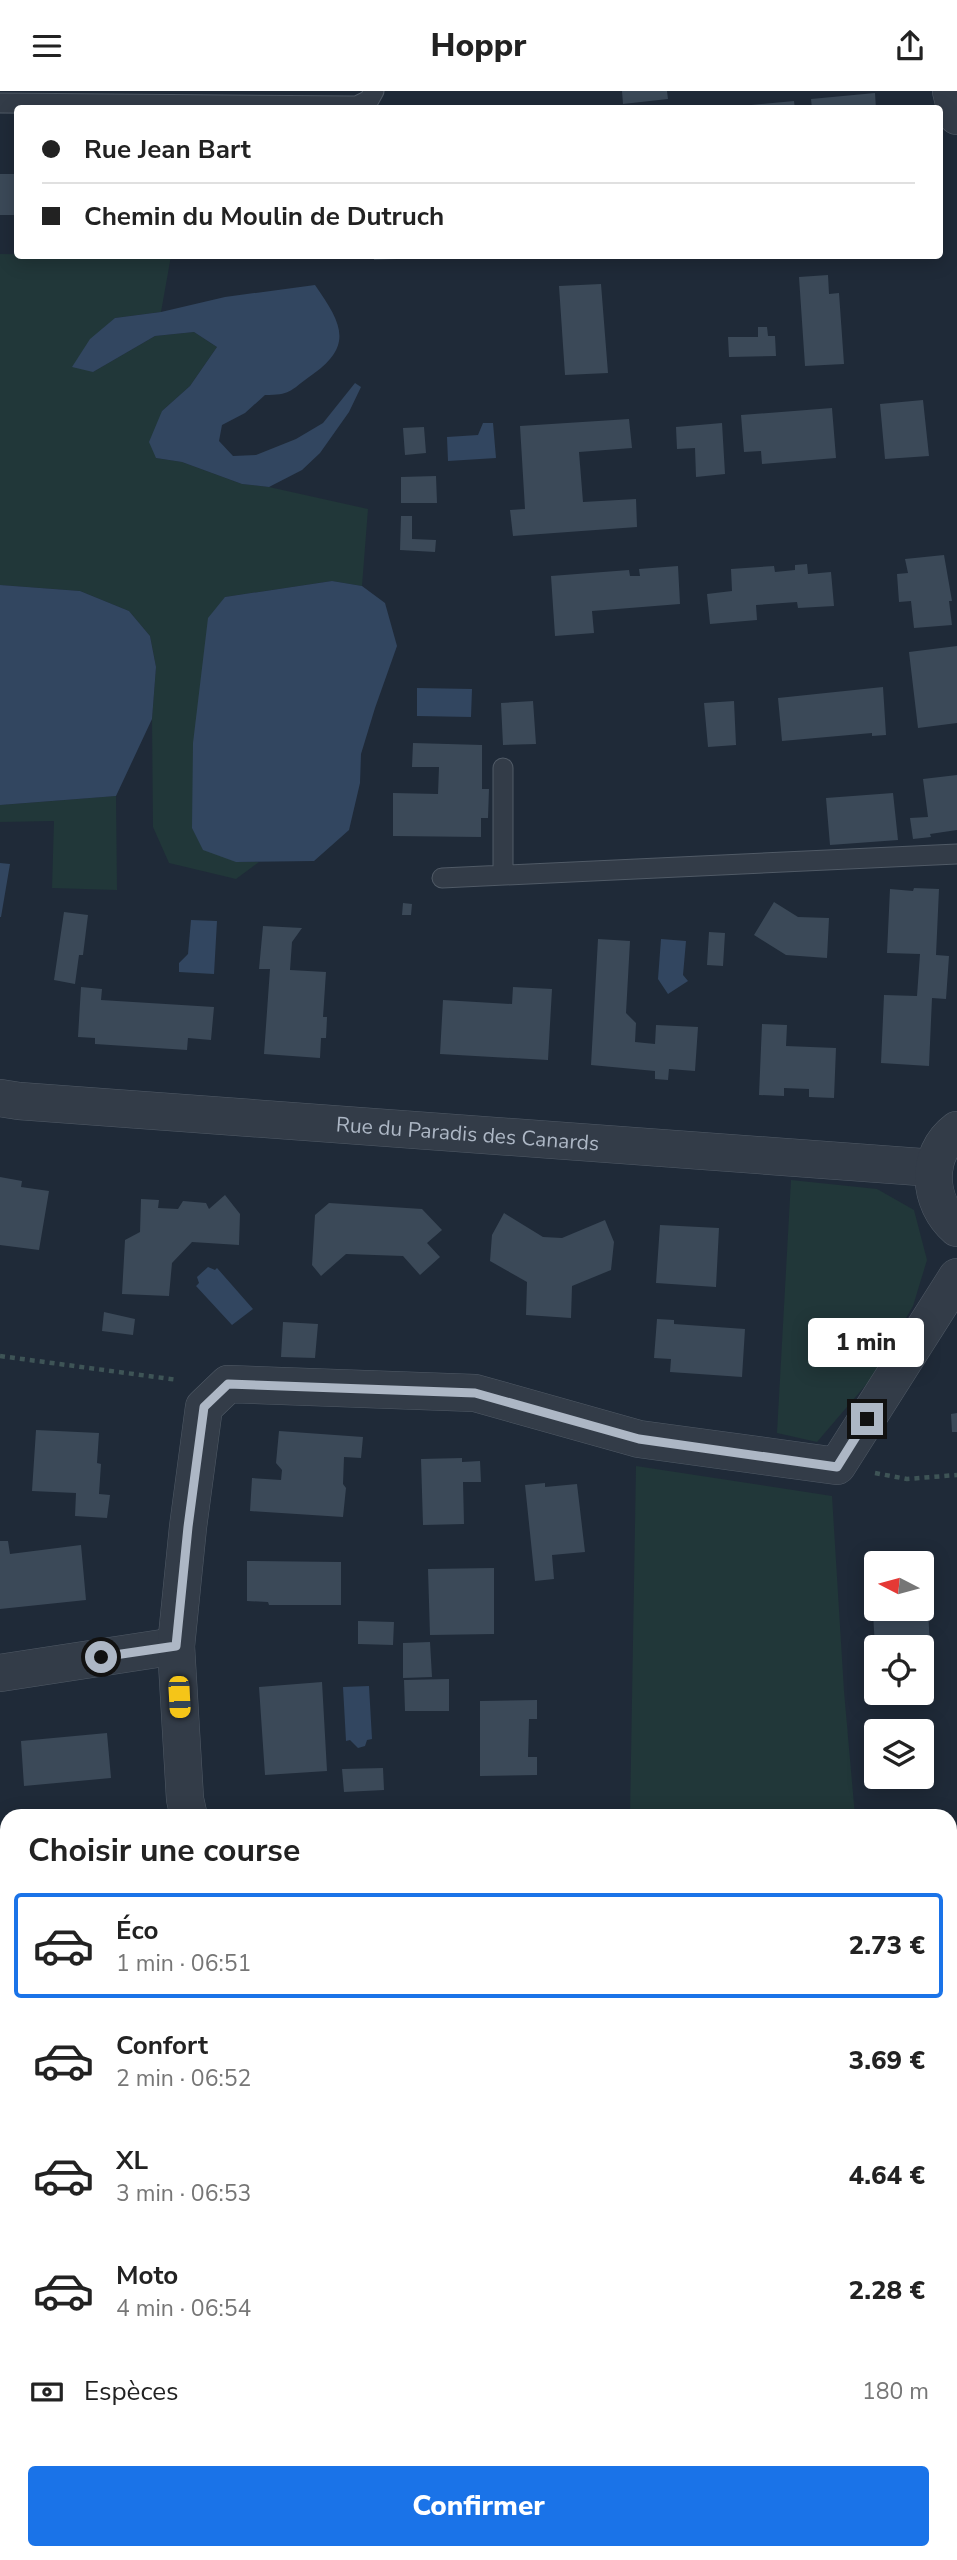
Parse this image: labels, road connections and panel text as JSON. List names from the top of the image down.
{
  "streets": {
    "street": ["Rue du Paradis des Canards"]
  },
  "north": "left",
  "page": {
    "header": "Hoppr",
    "banner": ["Rue Jean Bart", "Chemin du Moulin de Dutruch"],
    "bubble": "1 min",
    "heading": "Choisir une course",
    "list": [
      {
        "name": "Éco",
        "note": "1 min · 06:51",
        "value": "2.73 €"
      },
      {
        "name": "Confort",
        "note": "2 min · 06:52",
        "value": "3.69 €"
      },
      {
        "name": "XL",
        "note": "3 min · 06:53",
        "value": "4.64 €"
      },
      {
        "name": "Moto",
        "note": "4 min · 06:54",
        "value": "2.28 €"
      }
    ],
    "pay": ["Espèces", "180 m"],
    "buttons": "Confirmer"
  }
}
